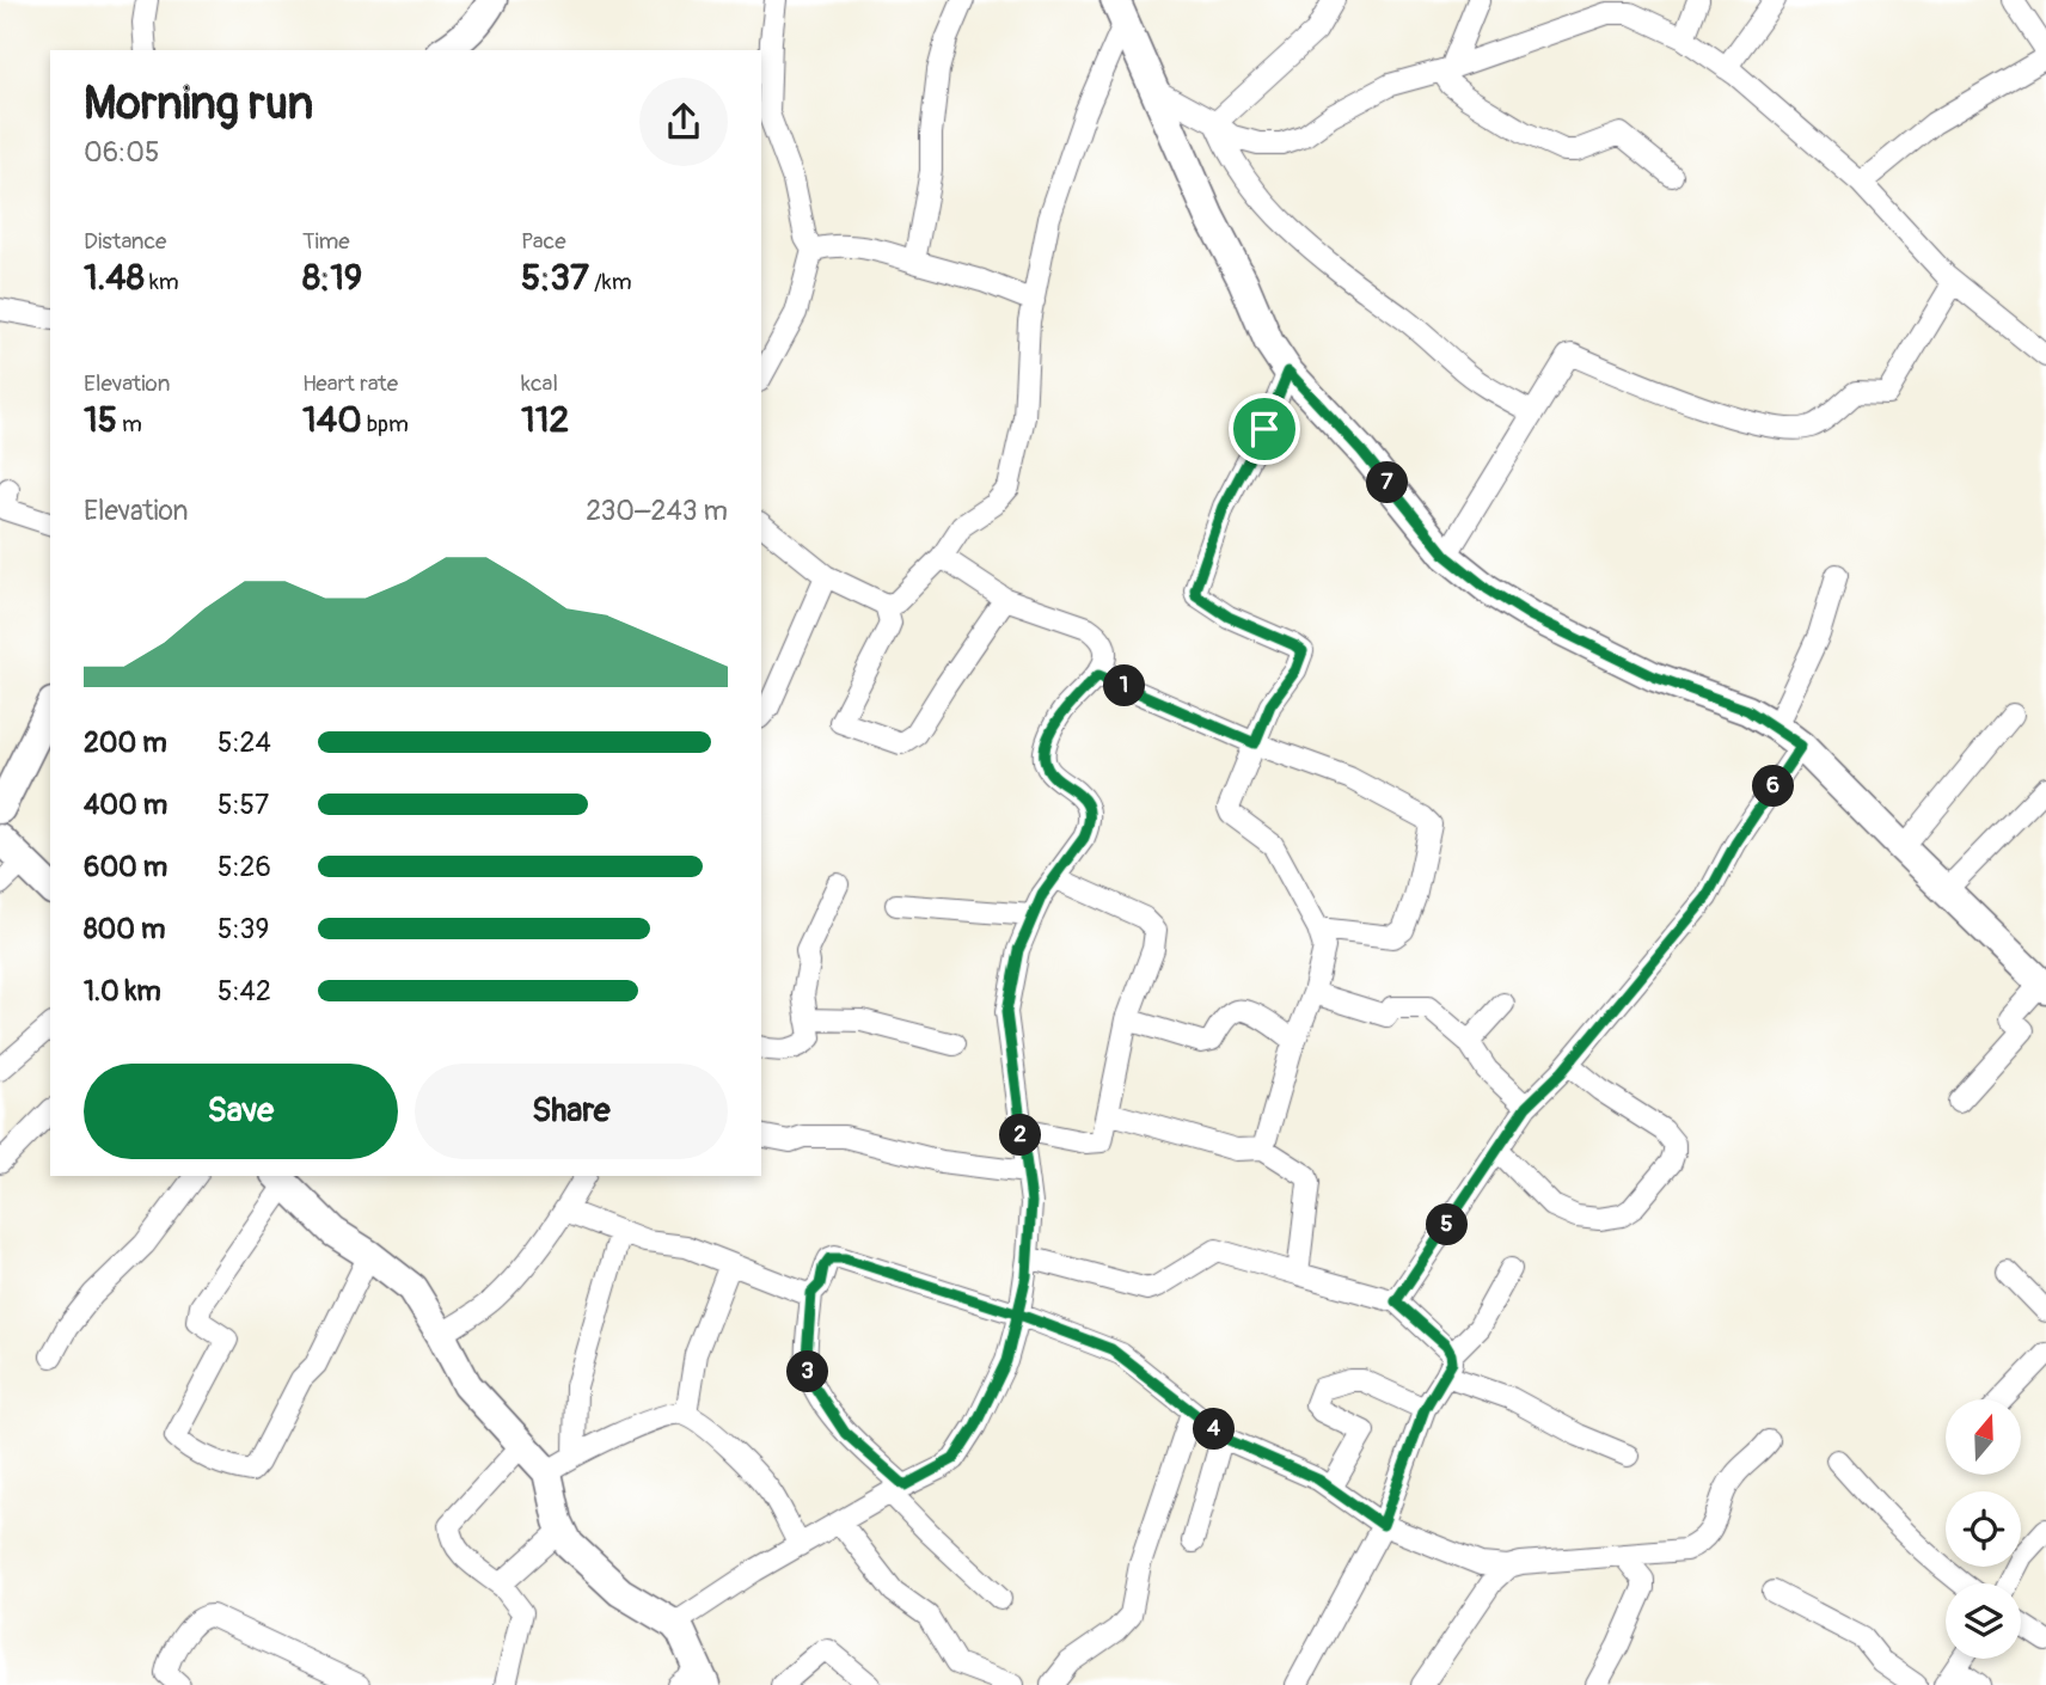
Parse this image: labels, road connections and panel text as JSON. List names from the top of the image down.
{
  "north": "top",
  "page": {
    "heading": ["Morning run", "06:05"],
    "stats": [
      ["Distance", "1.48 km"],
      ["Time", "8:19"],
      ["Pace", "5:37 /km"],
      ["Elevation", "15 m"],
      ["Heart rate", "140 bpm"],
      ["kcal", "112"]
    ],
    "pins": [
      "7",
      "1",
      "6",
      "2",
      "5",
      "3",
      "4"
    ],
    "chart": ["Elevation", "230–243 m"],
    "list": [
      {
        "name": "200 m",
        "note": "5:24"
      },
      {
        "name": "400 m",
        "note": "5:57"
      },
      {
        "name": "600 m",
        "note": "5:26"
      },
      {
        "name": "800 m",
        "note": "5:39"
      },
      {
        "name": "1.0 km",
        "note": "5:42"
      }
    ],
    "buttons": ["Save", "Share"]
  }
}
